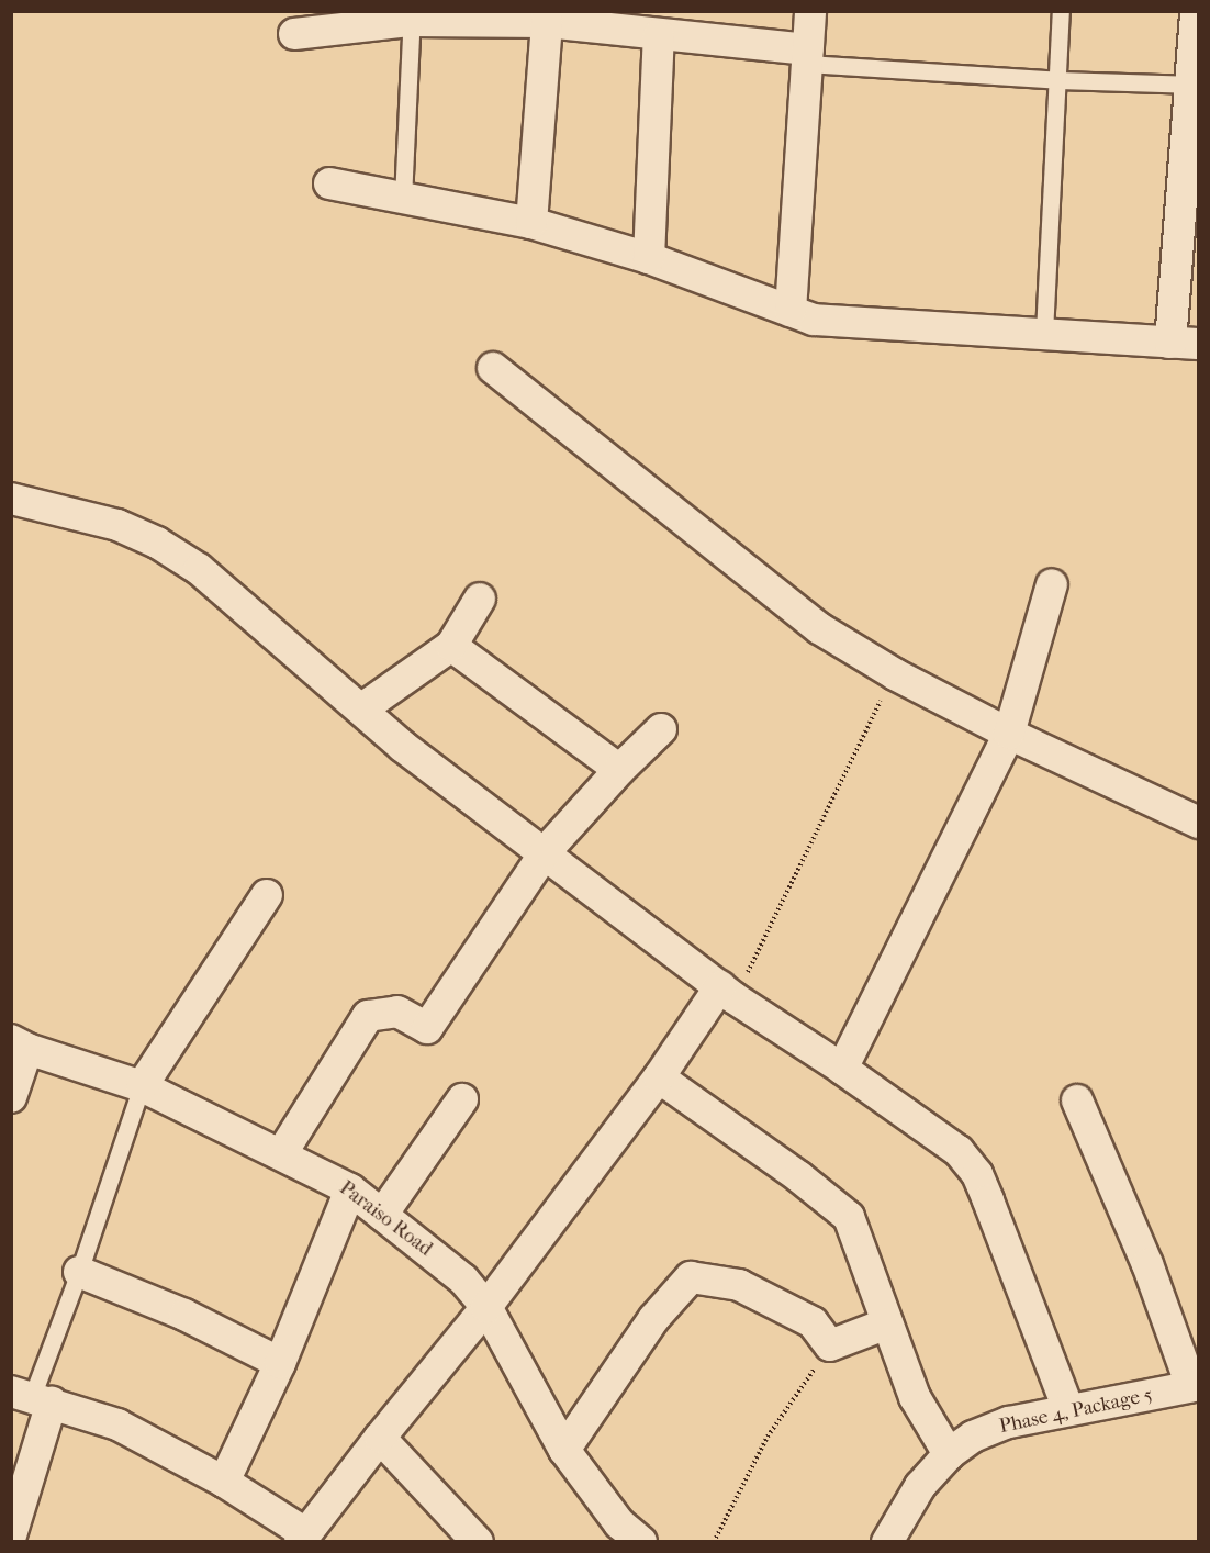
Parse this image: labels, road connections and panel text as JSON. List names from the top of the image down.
{
  "streets": {
    "street": ["Paraiso Road", "Phase 4, Package 5"]
  }
}
